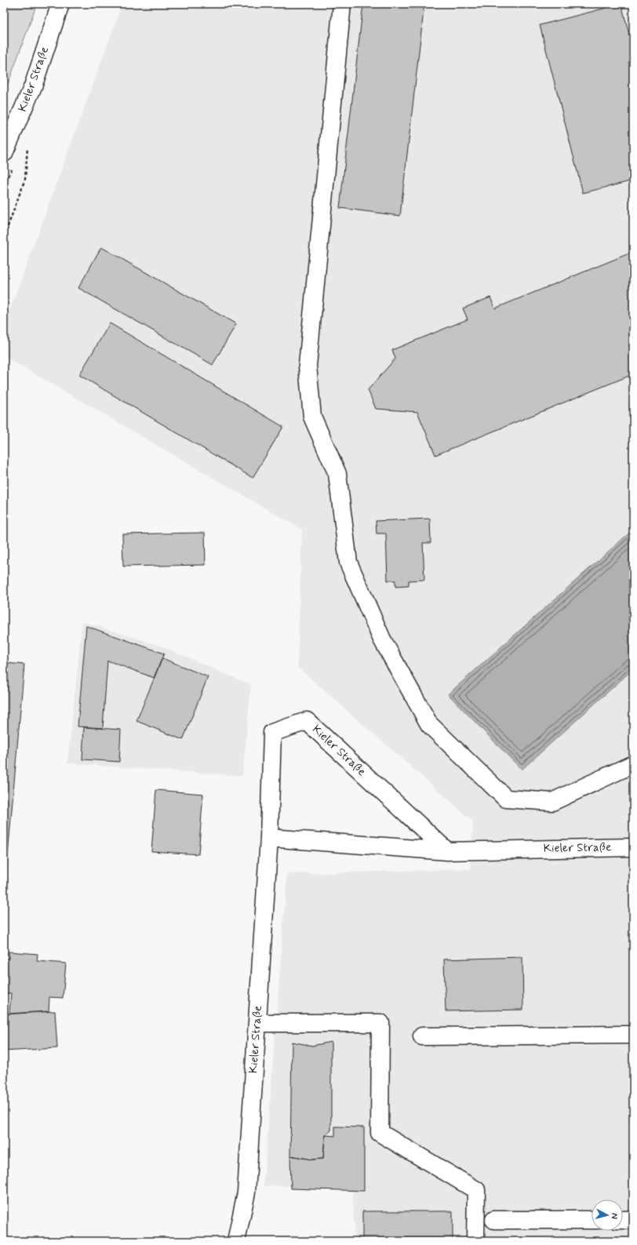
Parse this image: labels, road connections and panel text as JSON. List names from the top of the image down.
{
  "streets": {
    "street": ["Kieler Straße"]
  },
  "north": "right"
}
